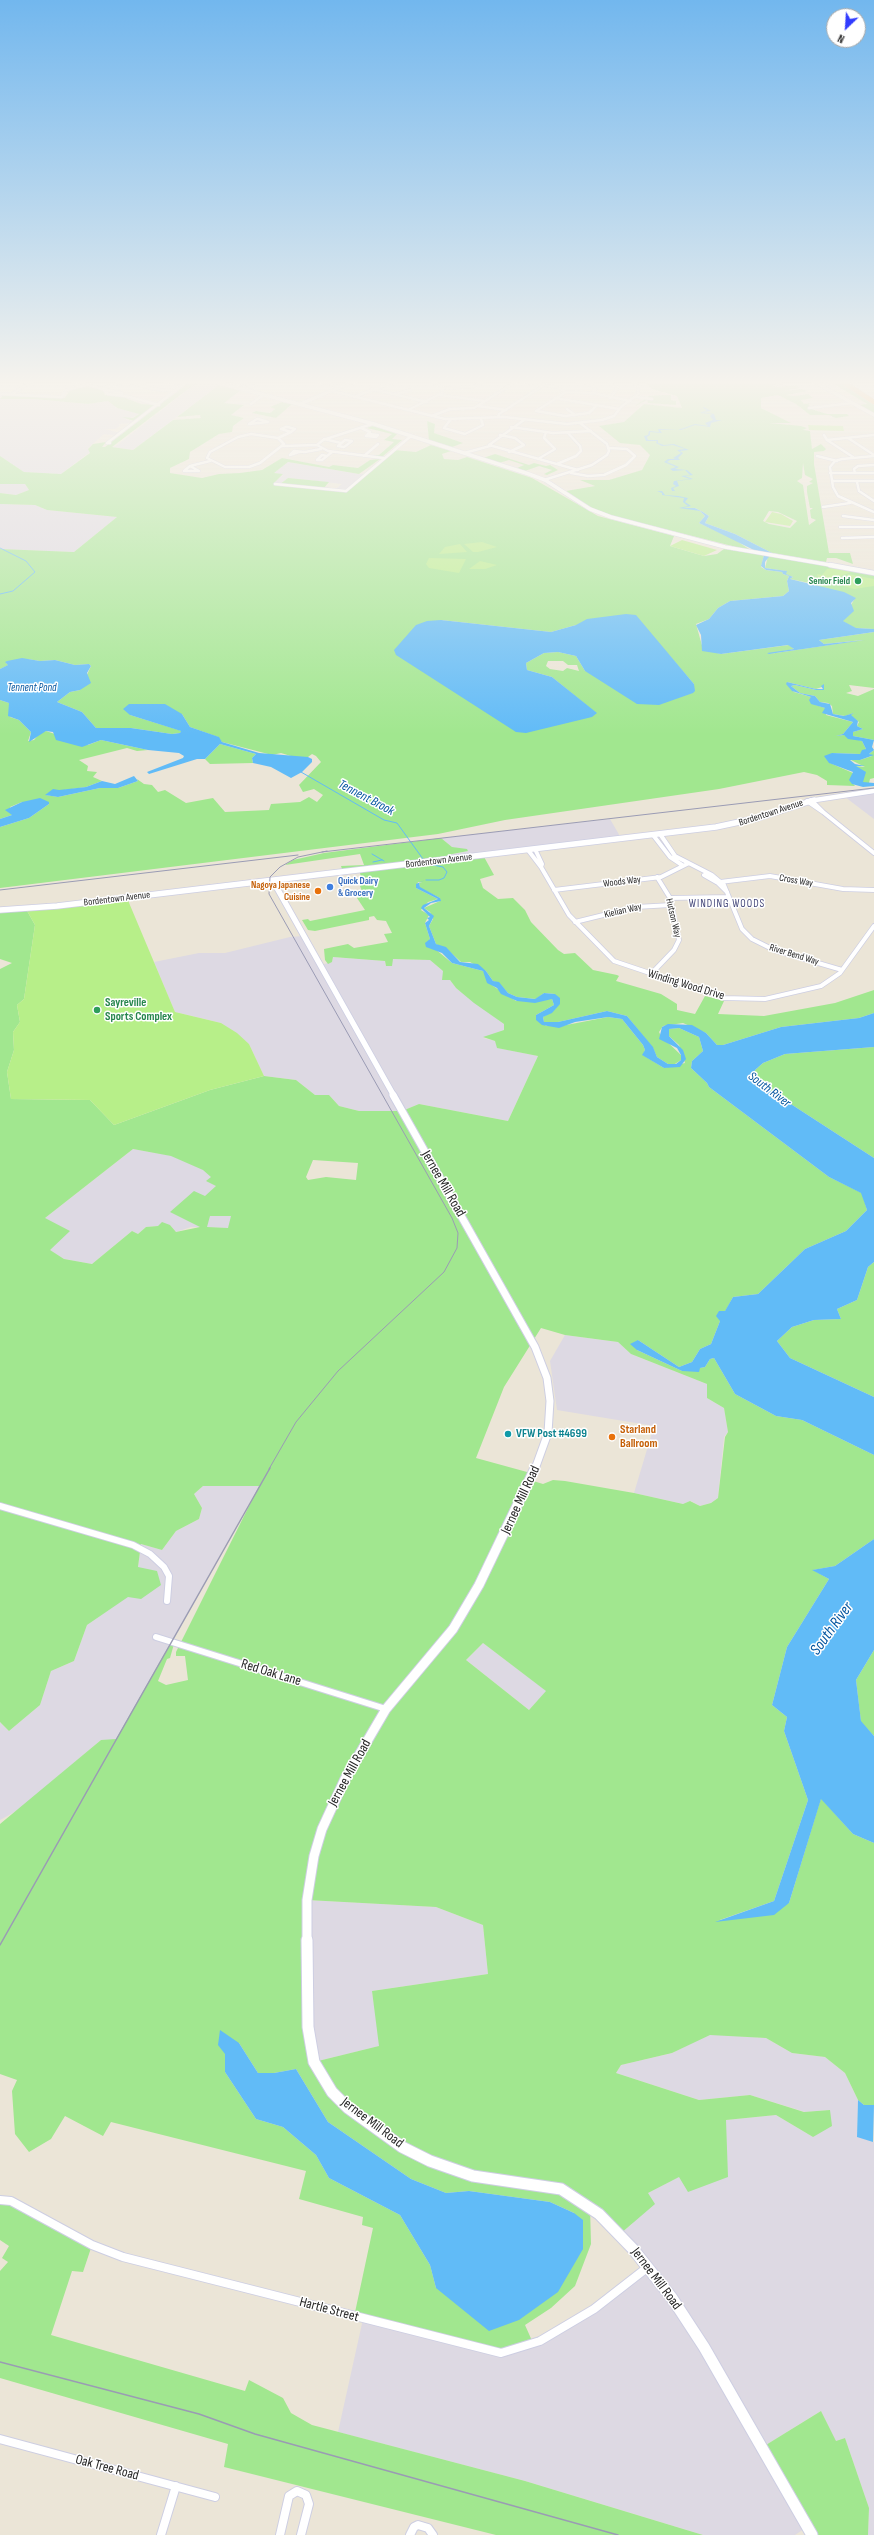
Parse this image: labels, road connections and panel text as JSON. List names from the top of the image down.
{
  "streets": {
    "main road": ["Bordentown Avenue", "Jernee Mill Road"],
    "street": [
      "Cross Way",
      "Woods Way",
      "Kielian Way",
      "Hutson Way",
      "River Bend Way",
      "Winding Wood Drive",
      "Red Oak Lane",
      "Hartle Street",
      "Oak Tree Road"
    ]
  },
  "crossings": [
    ["Bordentown Avenue", "River Bend Way"],
    ["Bordentown Avenue", "Winding Wood Drive"],
    ["Bordentown Avenue", "Jernee Mill Road"],
    ["Cross Way", "River Bend Way"],
    ["Woods Way", "Hutson Way"],
    ["Woods Way", "River Bend Way"],
    ["Woods Way", "Winding Wood Drive"],
    ["Kielian Way", "Hutson Way"],
    ["Kielian Way", "Winding Wood Drive"],
    ["Hutson Way", "Winding Wood Drive"],
    ["River Bend Way", "Winding Wood Drive"],
    ["Jernee Mill Road", "Red Oak Lane"],
    ["Jernee Mill Road", "Hartle Street"]
  ],
  "districts": ["WINDING WOODS"],
  "water": ["Tennent Pond", "Tennent Brook", "South River"],
  "places": [
    "Senior Field",
    "Quick Dairy & Grocery",
    "Nagoya Japanese Cuisine",
    "Sayreville Sports Complex",
    "VFW Post #4699",
    "Starland Ballroom"
  ],
  "north": "bottom left"
}
